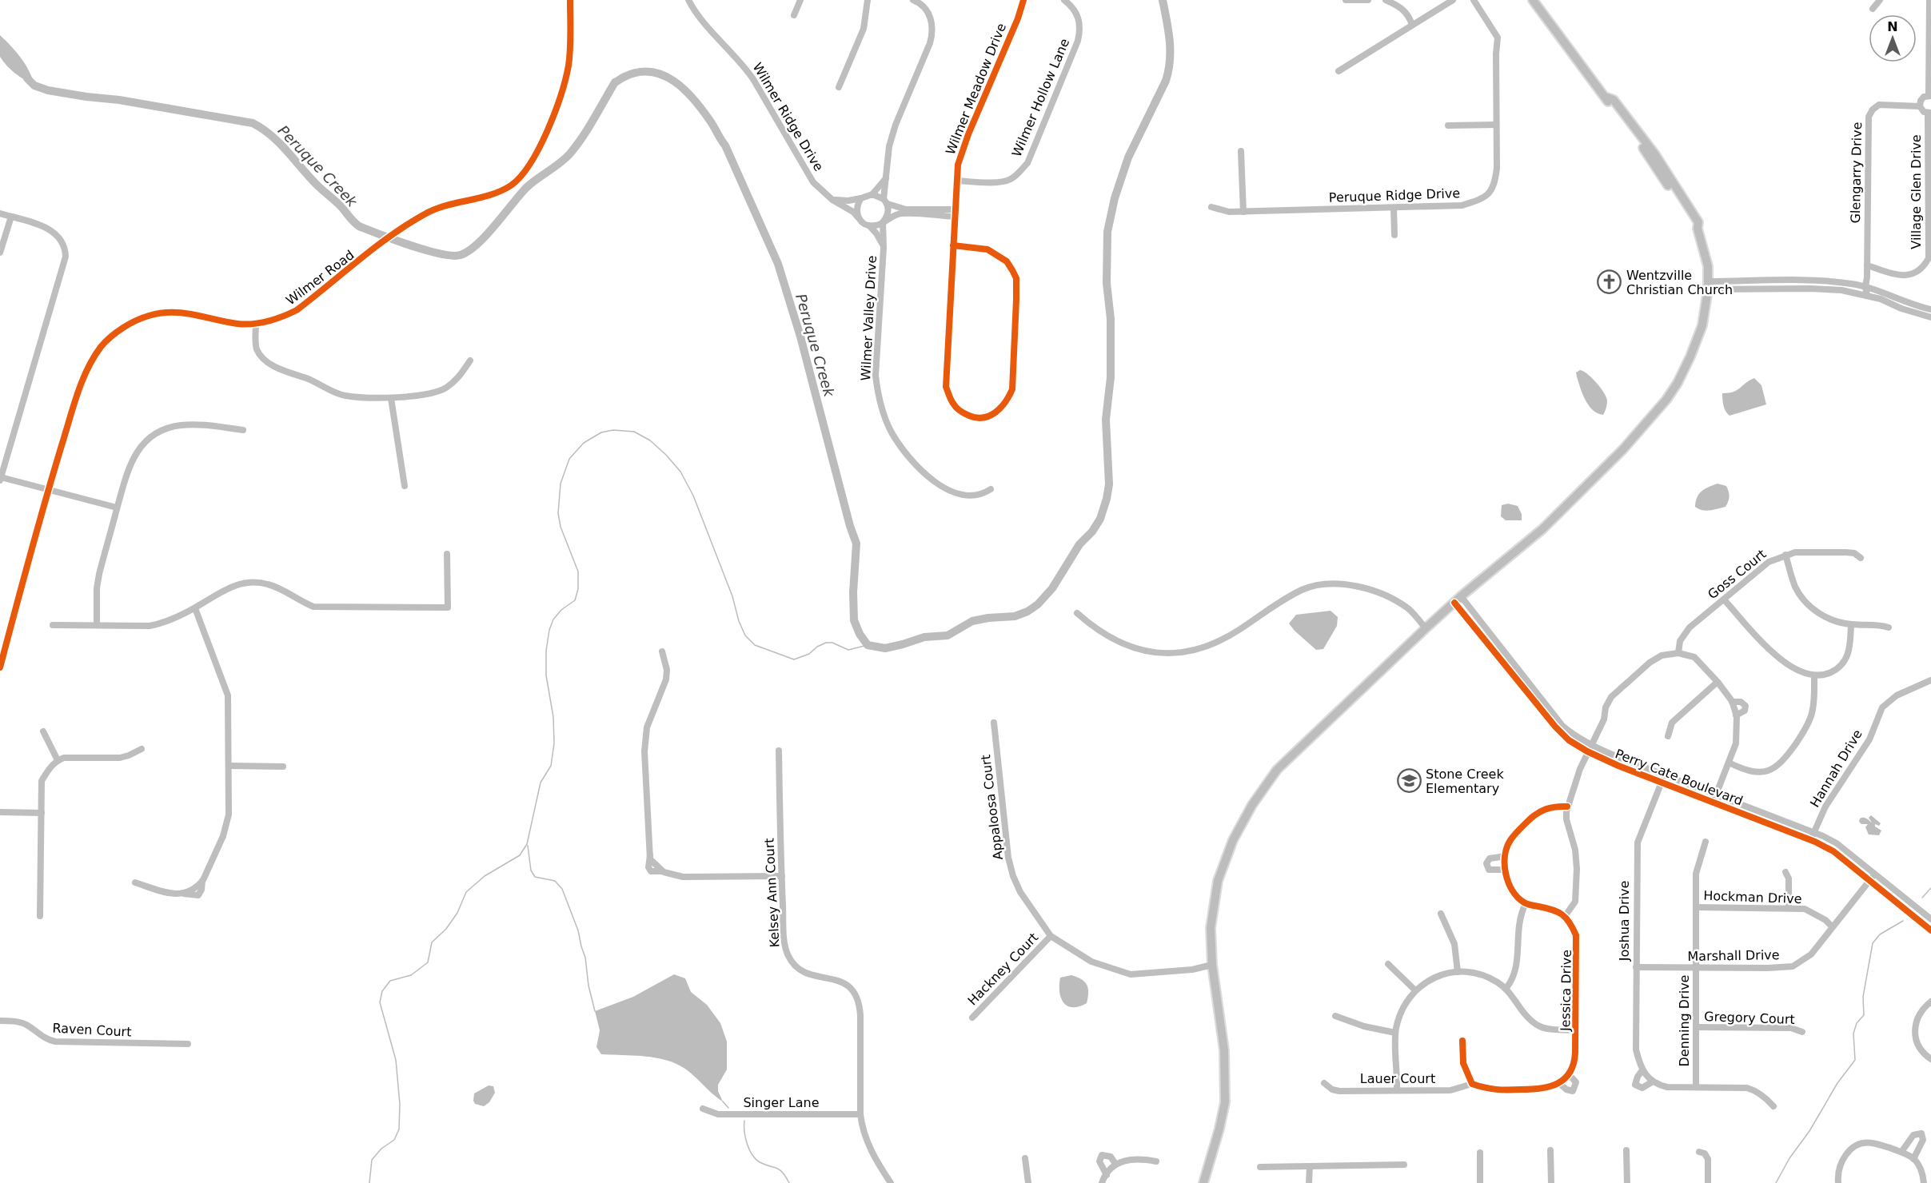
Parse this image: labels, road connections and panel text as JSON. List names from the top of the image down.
{
  "streets": {
    "street": [
      "Wilmer Meadow Drive",
      "Wilmer Hollow Lane",
      "Wilmer Ridge Drive",
      "Glengarry Drive",
      "Village Glen Drive",
      "Peruque Ridge Drive",
      "Wilmer Road",
      "Wilmer Valley Drive",
      "Goss Court",
      "Hannah Drive",
      "Perry Cate Boulevard",
      "Appaloosa Court",
      "Kelsey Ann Court",
      "Hockman Drive",
      "Joshua Drive",
      "Marshall Drive",
      "Hackney Court",
      "Jessica Drive",
      "Gregory Court",
      "Denning Drive",
      "Raven Court",
      "Lauer Court",
      "Singer Lane"
    ]
  },
  "crossings": [
    ["Wilmer Meadow Drive", "Wilmer Hollow Lane"],
    ["Wilmer Ridge Drive", "Wilmer Valley Drive"],
    ["Glengarry Drive", "Village Glen Drive"],
    ["Hannah Drive", "Perry Cate Boulevard"],
    ["Perry Cate Boulevard", "Joshua Drive"],
    ["Perry Cate Boulevard", "Marshall Drive"],
    ["Appaloosa Court", "Hackney Court"],
    ["Kelsey Ann Court", "Singer Lane"],
    ["Hockman Drive", "Marshall Drive"],
    ["Hockman Drive", "Denning Drive"],
    ["Joshua Drive", "Marshall Drive"],
    ["Joshua Drive", "Denning Drive"],
    ["Marshall Drive", "Denning Drive"],
    ["Jessica Drive", "Lauer Court"],
    ["Gregory Court", "Denning Drive"]
  ],
  "water": ["Peruque Creek"],
  "places": {
    "church": ["Wentzville Christian Church"],
    "school or university": ["Stone Creek Elementary"]
  },
  "north": "top"
}
